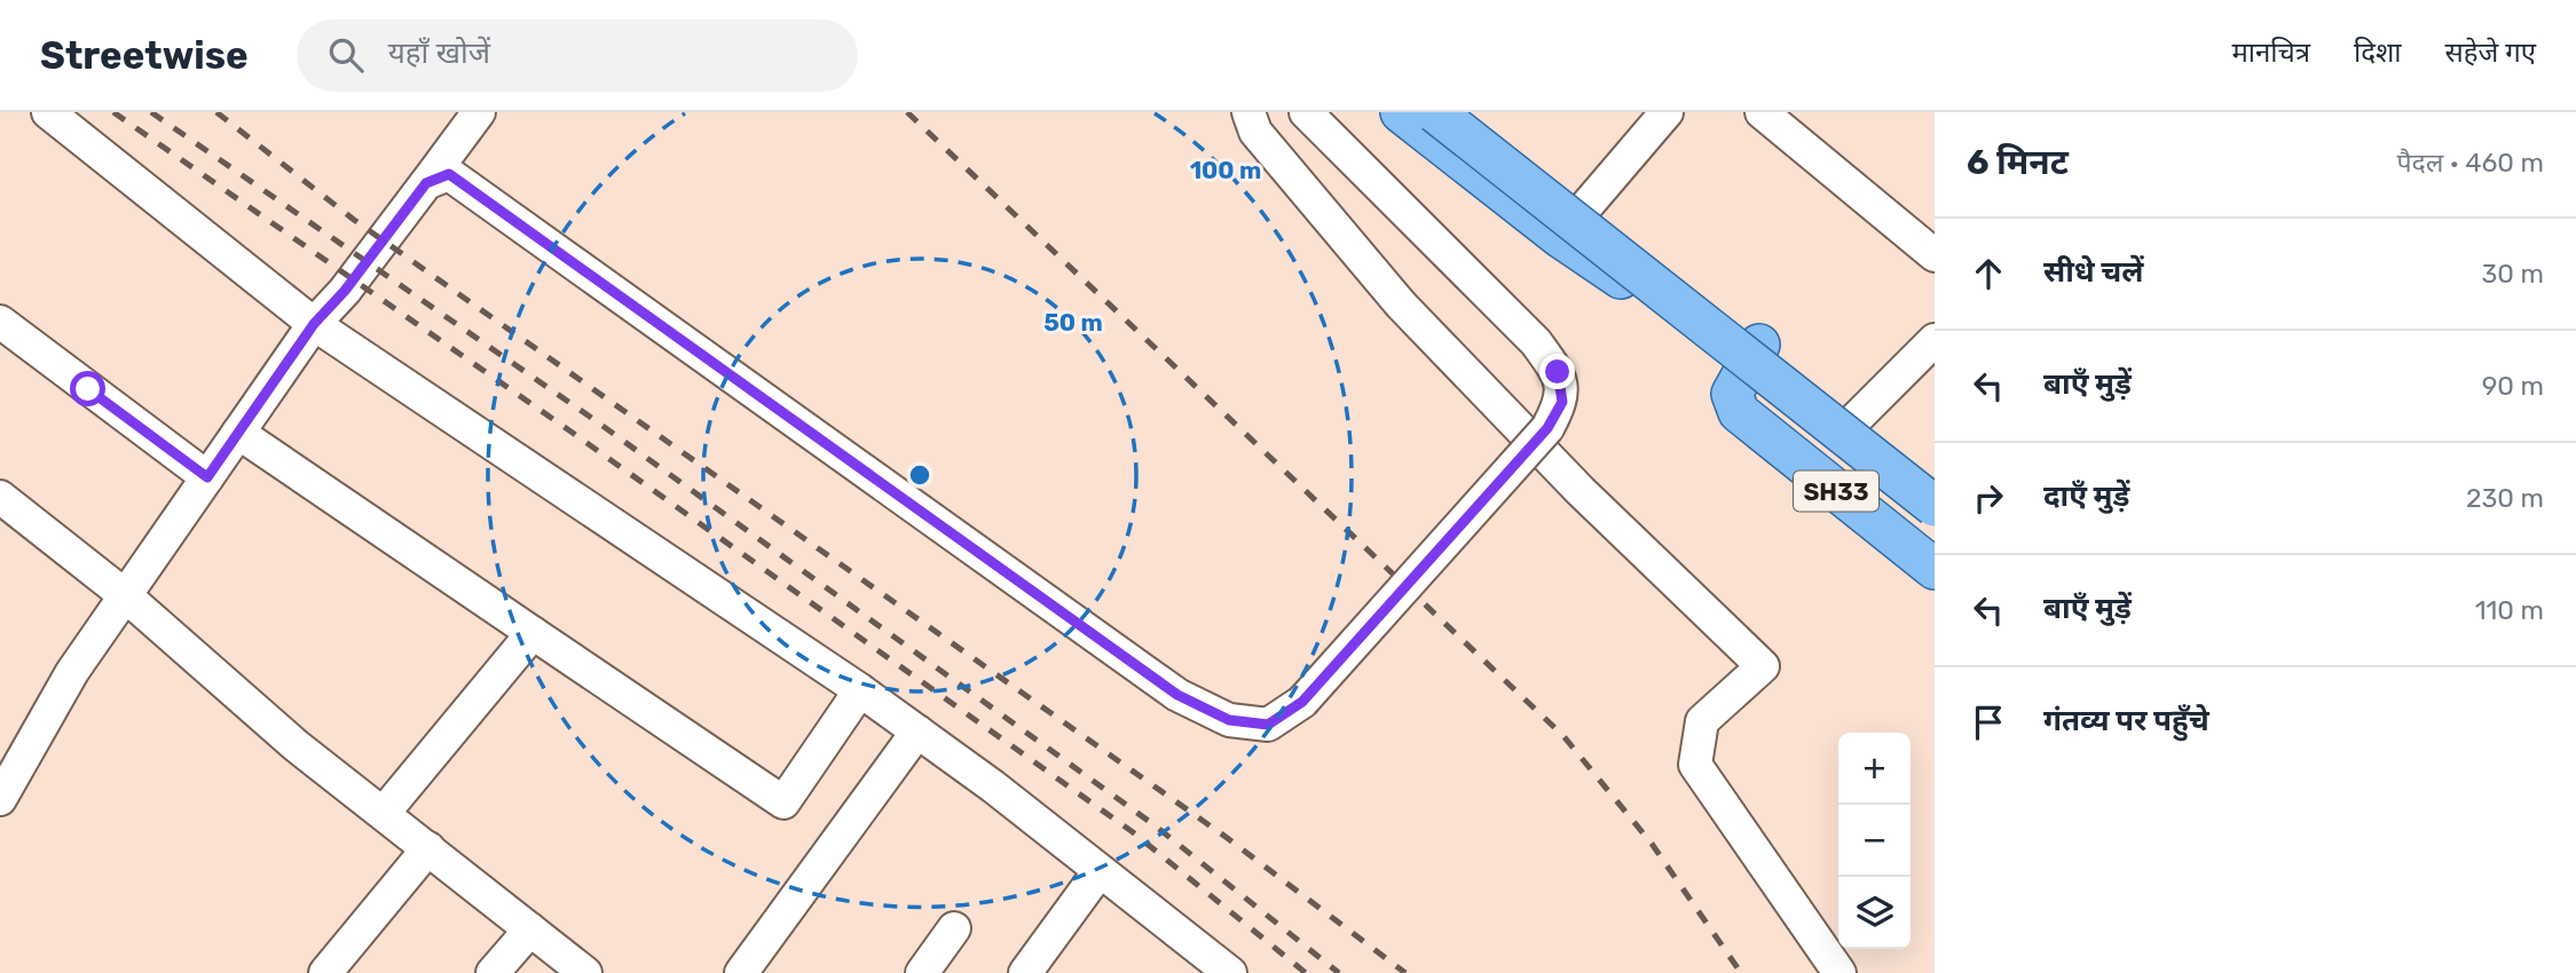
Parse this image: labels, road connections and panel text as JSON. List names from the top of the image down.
{
  "streets": {
    "main road": ["SH33"]
  },
  "page": {
    "header": "Streetwise",
    "search": "यहाँ खोजें",
    "nav": ["मानचित्र", "दिशा", "सहेजे गए"],
    "heading": ["6 मिनट", "पैदल · 460 m"],
    "list": [
      ["सीधे चलें", "30 m"],
      ["बाएँ मुड़ें", "90 m"],
      ["दाएँ मुड़ें", "230 m"],
      ["बाएँ मुड़ें", "110 m"],
      "गंतव्य पर पहुँचे"
    ],
    "map_buttons": ["+", "−"]
  },
  "rings": ["100 m", "50 m"]
}
